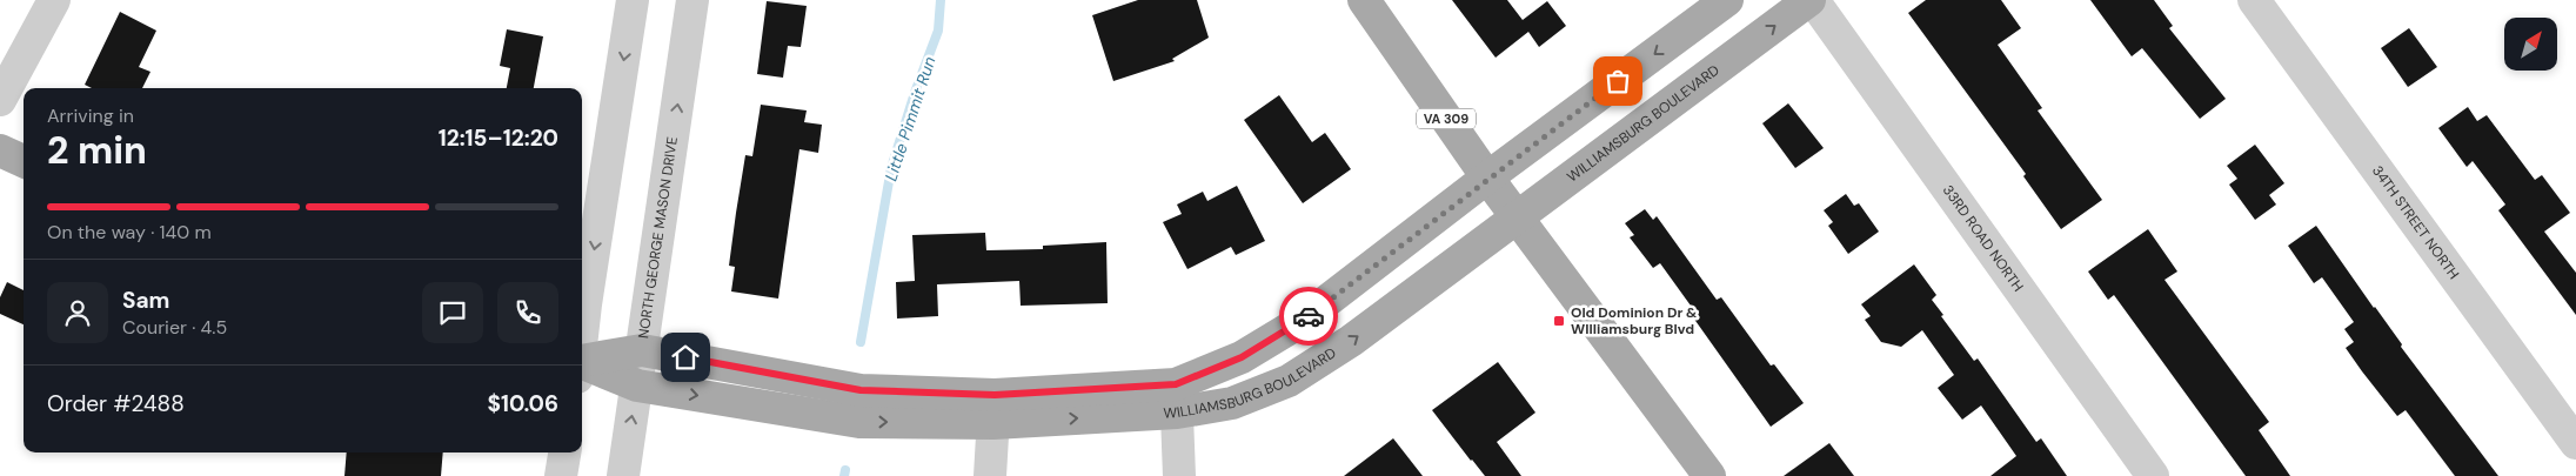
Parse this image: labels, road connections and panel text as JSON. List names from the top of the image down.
{
  "streets": {
    "main road": ["VA 309", "WILLIAMSBURG BOULEVARD"],
    "street": ["34TH STREET NORTH", "33RD ROAD NORTH", "NORTH GEORGE MASON DRIVE"]
  },
  "crossings": [
    ["VA 309", "WILLIAMSBURG BOULEVARD"],
    ["WILLIAMSBURG BOULEVARD", "33RD ROAD NORTH"],
    ["WILLIAMSBURG BOULEVARD", "NORTH GEORGE MASON DRIVE"]
  ],
  "water": ["Little Pimmit Run"],
  "places": {
    "transit": ["Old Dominion Dr & WIlliamsburg Blvd"]
  },
  "north": "top right",
  "page": {
    "heading": ["2 min", "Arriving in", "12:15–12:20"],
    "panel": [
      "Sam",
      "Courier · 4.5",
      "Order #2488",
      "$10.06"
    ],
    "bar": "On the way · 140 m"
  }
}
